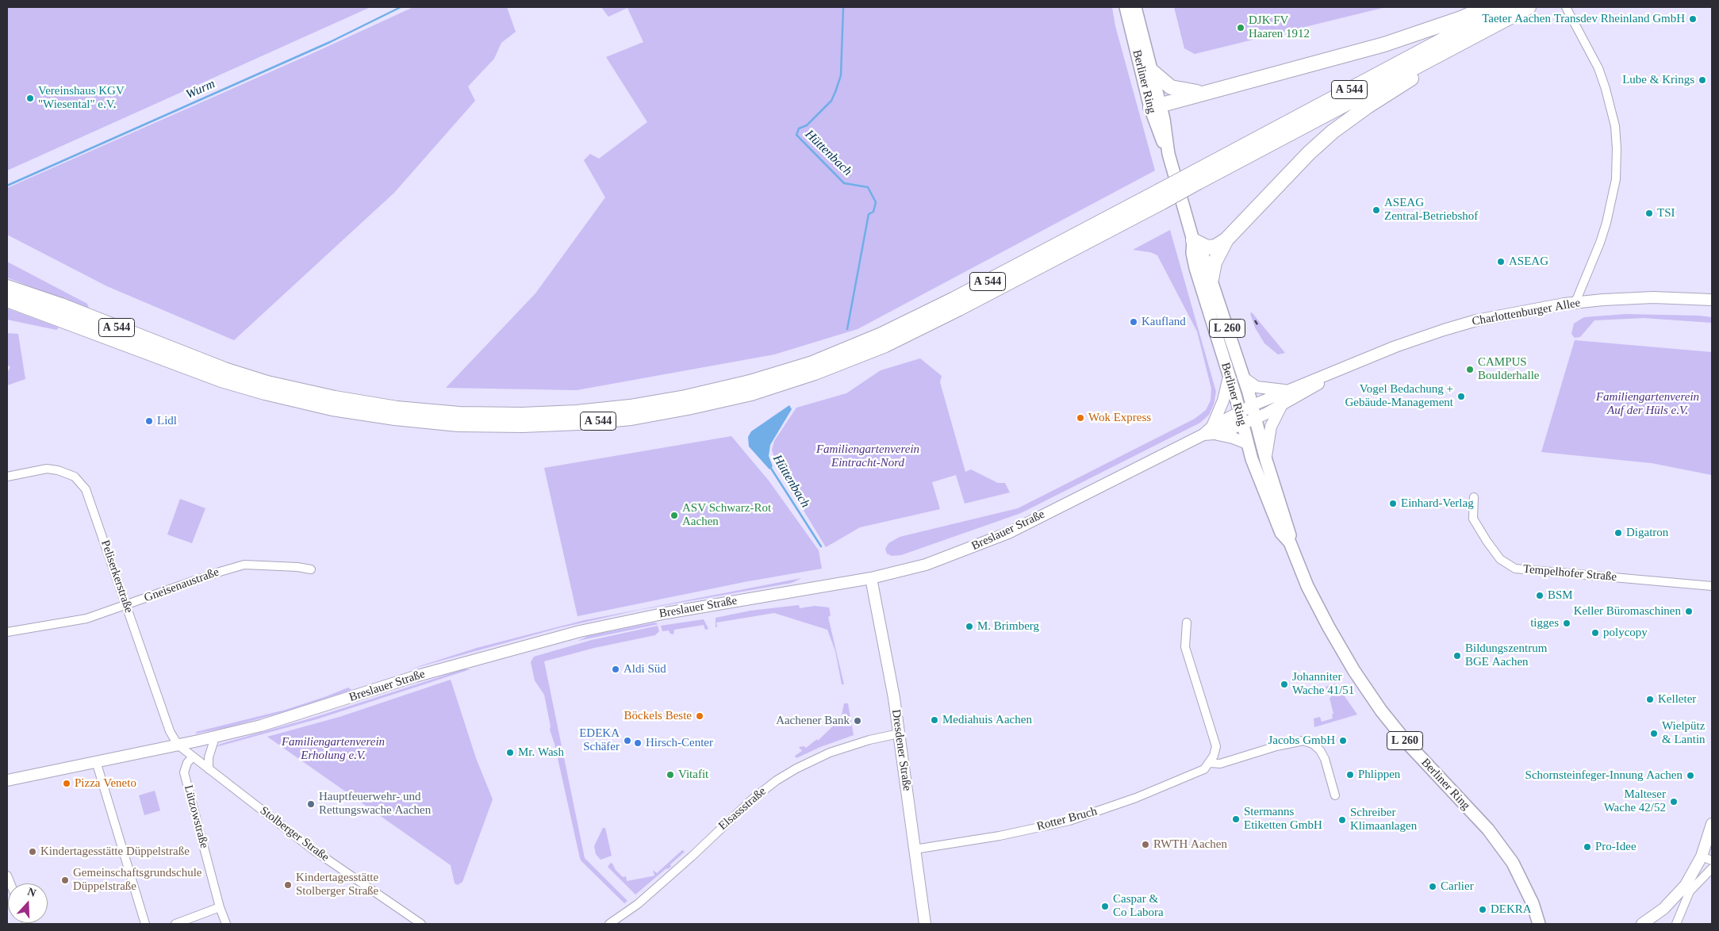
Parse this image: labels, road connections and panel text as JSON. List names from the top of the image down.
{
  "streets": {
    "highway": ["A 544"],
    "main road": [
      "Berliner Ring",
      "Charlottenburger Allee",
      "L 260",
      "Breslauer Straße",
      "Dresdener Straße"
    ],
    "street": [
      "Tempelhofer Straße",
      "Peliserkerstraße",
      "Gneisenaustraße",
      "Elsassstraße",
      "Lützowstraße",
      "Rotter Bruch",
      "Stolberger Straße"
    ]
  },
  "crossings": [
    ["Berliner Ring", "Charlottenburger Allee"],
    ["Berliner Ring", "Breslauer Straße"],
    ["Charlottenburger Allee", "Breslauer Straße"],
    ["Breslauer Straße", "Peliserkerstraße"],
    ["Breslauer Straße", "Dresdener Straße"],
    ["Breslauer Straße", "Stolberger Straße"],
    ["Peliserkerstraße", "Gneisenaustraße"],
    ["Peliserkerstraße", "Stolberger Straße"],
    ["Dresdener Straße", "Elsassstraße"],
    ["Dresdener Straße", "Rotter Bruch"],
    ["Lützowstraße", "Stolberger Straße"]
  ],
  "water": ["Wurm", "Hüttenbach"],
  "parks": ["Familiengartenverein Auf der Hüls e.V.", "Familiengartenverein Eintracht-Nord", "Familiengartenverein Erholung e.V."],
  "places": [
    "Taeter Aachen Transdev Rheinland GmbH",
    "DJK FV Haaren 1912",
    "Lube & Krings",
    "Vereinshaus KGV \"Wiesental\" e.V.",
    "ASEAG Zentral-Betriebshof",
    "TSI",
    "ASEAG",
    "Kaufland",
    "CAMPUS Boulderhalle",
    "Vogel Bedachung + Gebäude-Management",
    "Wok Express",
    "Lidl",
    "Einhard-Verlag",
    "ASV Schwarz-Rot Aachen",
    "Digatron",
    "BSM",
    "Keller Büromaschinen",
    "tigges",
    "M. Brimberg",
    "polycopy",
    "Bildungszentrum BGE Aachen",
    "Aldi Süd",
    "Johanniter Wache 41/51",
    "Kelleter",
    "Böckels Beste",
    "Mediahuis Aachen",
    "Aachener Bank",
    "Wielpütz & Lantin",
    "EDEKA Schäfer",
    "Jacobs GmbH",
    "Hirsch-Center",
    "Mr. Wash",
    "Vitafit",
    "Phlippen",
    "Schornsteinfeger-Innung Aachen",
    "Pizza Veneto",
    "Malteser Wache 42/52",
    "Hauptfeuerwehr- und Rettungswache Aachen",
    "Stermanns Etiketten GmbH",
    "Schreiber Klimaanlagen",
    "RWTH Aachen",
    "Pro-Idee",
    "Kindertagesstätte Düppelstraße",
    "Gemeinschaftsgrundschule Düppelstraße",
    "Kindertagesstätte Stolberger Straße",
    "Carlier",
    "Caspar & Co Labora",
    "DEKRA"
  ],
  "north": "top"
}
